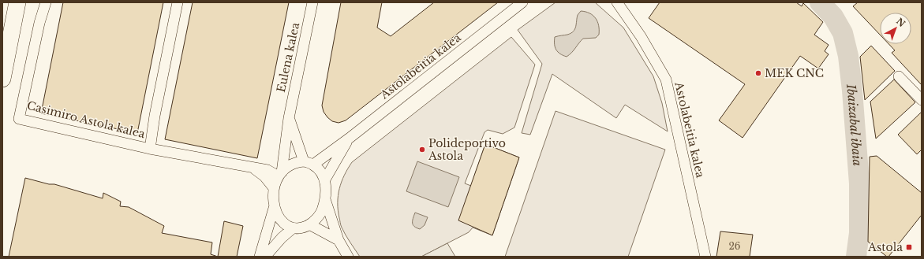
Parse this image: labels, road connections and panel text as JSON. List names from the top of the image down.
{
  "streets": {
    "street": ["Eulena kalea", "Astolabeitia kalea", "Casimiro Astola kalea"]
  },
  "crossings": [
    ["Eulena kalea", "Astolabeitia kalea"],
    ["Eulena kalea", "Casimiro Astola kalea"],
    ["Astolabeitia kalea", "Casimiro Astola kalea"]
  ],
  "water": ["Ibaizabal ibaia"],
  "places": {
    "other": ["MEK CNC", "Polideportivo Astola"],
    "transit": ["Astola"]
  },
  "house_numbers": ["26"],
  "north": "top right"
}
